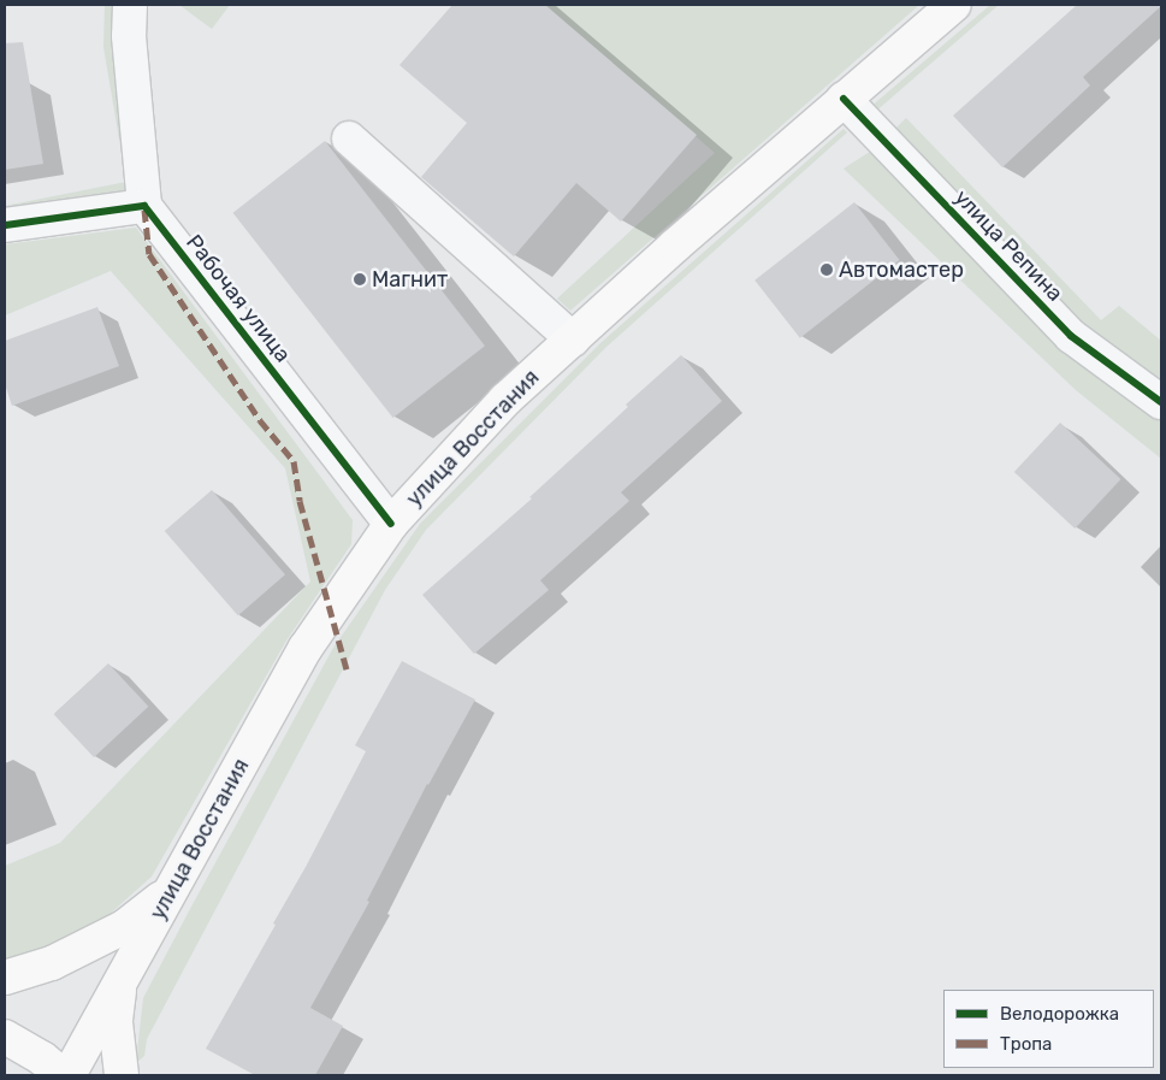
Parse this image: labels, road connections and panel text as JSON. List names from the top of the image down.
{
  "streets": {
    "main road": ["улица Восстания"],
    "street": ["улица Репина", "Рабочая улица"]
  },
  "crossings": [
    ["улица Репина", "улица Восстания"],
    ["Рабочая улица", "улица Восстания"]
  ],
  "places": ["Автомастер", "Магнит"],
  "legend": ["Велодорожка", "Тропа"]
}
